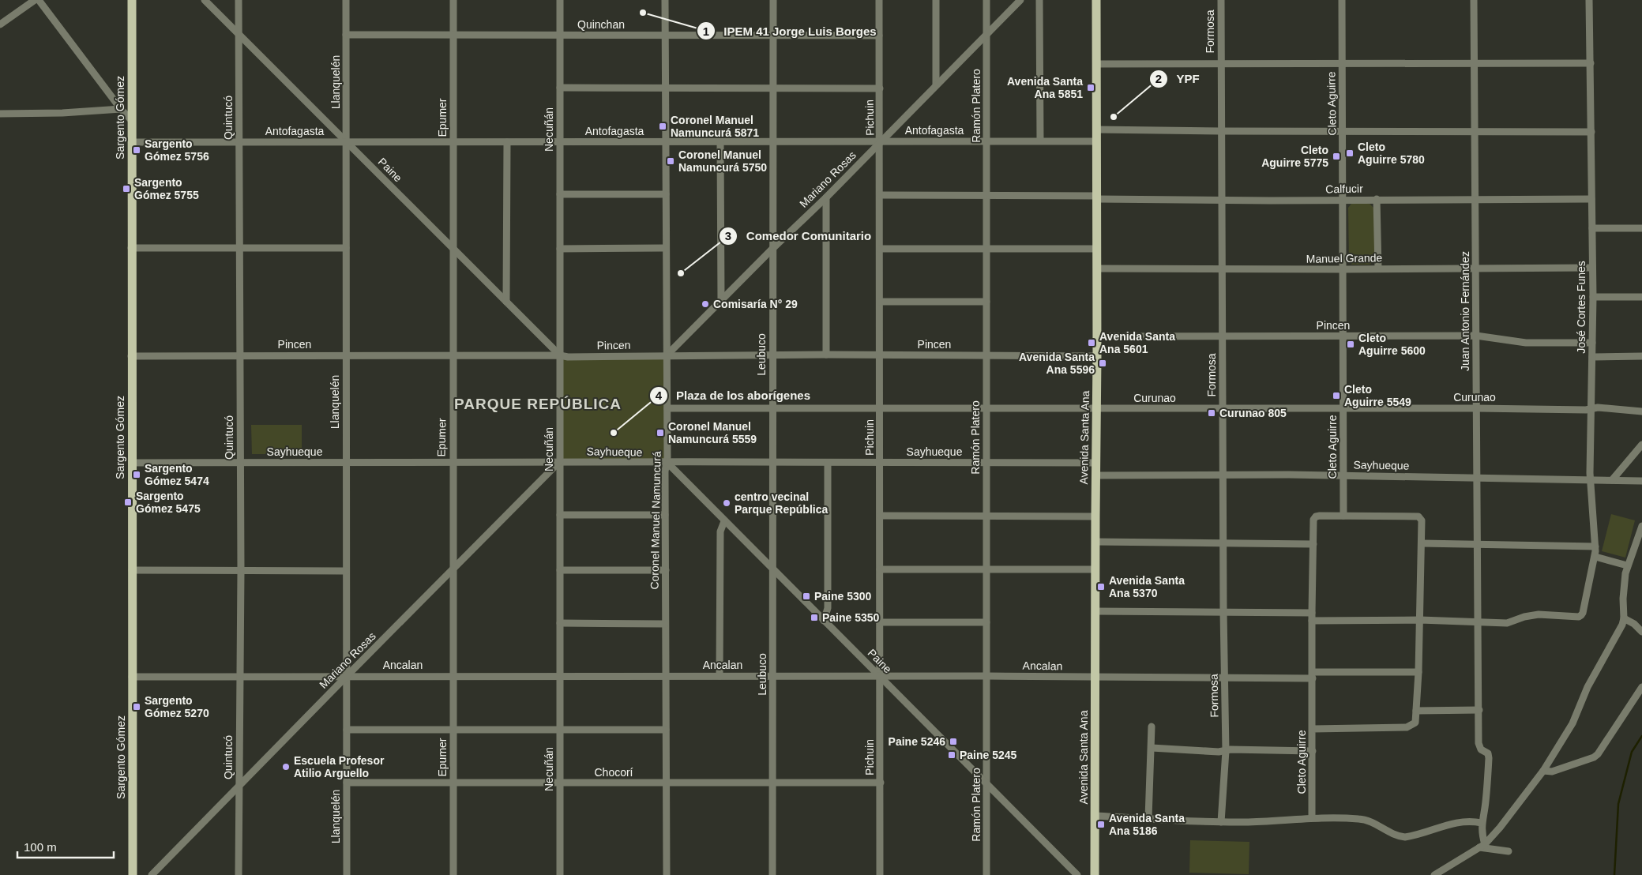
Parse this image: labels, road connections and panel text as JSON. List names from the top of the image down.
{
  "streets": {
    "main road": ["Sargento Gómez", "Avenida Santa Ana"],
    "street": [
      "Quinchan",
      "Formosa",
      "Llanquelén",
      "Cleto Aguirre",
      "Ramón Platero",
      "Quintucó",
      "Epumer",
      "Pichuin",
      "Necuñán",
      "Antofagasta",
      "Paine",
      "Mariano Rosas",
      "Calfucir",
      "Manuel Grande",
      "José Cortes Funes",
      "Juan Antonio Fernández",
      "Pincen",
      "Leubuco",
      "Curunao",
      "Sayhueque",
      "Coronel Manuel Namuncurá",
      "Ancalan",
      "Chocorí"
    ]
  },
  "crossings": [
    ["Quinchan", "Llanquelén"],
    ["Quinchan", "Epumer"],
    ["Quinchan", "Pichuin"],
    ["Quinchan", "Necuñán"],
    ["Quinchan", "Leubuco"],
    ["Quinchan", "Coronel Manuel Namuncurá"],
    ["Formosa", "Calfucir"],
    ["Formosa", "Manuel Grande"],
    ["Formosa", "Pincen"],
    ["Formosa", "Curunao"],
    ["Formosa", "Sayhueque"],
    ["Formosa", "Ancalan"],
    ["Llanquelén", "Antofagasta"],
    ["Llanquelén", "Paine"],
    ["Llanquelén", "Mariano Rosas"],
    ["Llanquelén", "Pincen"],
    ["Llanquelén", "Sayhueque"],
    ["Llanquelén", "Ancalan"],
    ["Llanquelén", "Chocorí"],
    ["Cleto Aguirre", "Calfucir"],
    ["Cleto Aguirre", "Manuel Grande"],
    ["Cleto Aguirre", "Pincen"],
    ["Cleto Aguirre", "Curunao"],
    ["Cleto Aguirre", "Sayhueque"],
    ["Cleto Aguirre", "Ancalan"],
    ["Ramón Platero", "Antofagasta"],
    ["Ramón Platero", "Paine"],
    ["Ramón Platero", "Mariano Rosas"],
    ["Ramón Platero", "Calfucir"],
    ["Ramón Platero", "Pincen"],
    ["Ramón Platero", "Curunao"],
    ["Ramón Platero", "Sayhueque"],
    ["Ramón Platero", "Ancalan"],
    ["Sargento Gómez", "Antofagasta"],
    ["Sargento Gómez", "Pincen"],
    ["Sargento Gómez", "Sayhueque"],
    ["Sargento Gómez", "Ancalan"],
    ["Quintucó", "Antofagasta"],
    ["Quintucó", "Paine"],
    ["Quintucó", "Mariano Rosas"],
    ["Quintucó", "Pincen"],
    ["Quintucó", "Sayhueque"],
    ["Quintucó", "Ancalan"],
    ["Epumer", "Antofagasta"],
    ["Epumer", "Paine"],
    ["Epumer", "Mariano Rosas"],
    ["Epumer", "Pincen"],
    ["Epumer", "Sayhueque"],
    ["Epumer", "Ancalan"],
    ["Epumer", "Chocorí"],
    ["Pichuin", "Antofagasta"],
    ["Pichuin", "Paine"],
    ["Pichuin", "Mariano Rosas"],
    ["Pichuin", "Calfucir"],
    ["Pichuin", "Pincen"],
    ["Pichuin", "Curunao"],
    ["Pichuin", "Sayhueque"],
    ["Pichuin", "Ancalan"],
    ["Pichuin", "Chocorí"],
    ["Necuñán", "Antofagasta"],
    ["Necuñán", "Paine"],
    ["Necuñán", "Mariano Rosas"],
    ["Necuñán", "Pincen"],
    ["Necuñán", "Sayhueque"],
    ["Necuñán", "Ancalan"],
    ["Necuñán", "Chocorí"],
    ["Antofagasta", "Paine"],
    ["Antofagasta", "Mariano Rosas"],
    ["Antofagasta", "Leubuco"],
    ["Antofagasta", "Avenida Santa Ana"],
    ["Antofagasta", "Coronel Manuel Namuncurá"],
    ["Paine", "Pincen"],
    ["Paine", "Leubuco"],
    ["Paine", "Sayhueque"],
    ["Paine", "Coronel Manuel Namuncurá"],
    ["Paine", "Ancalan"],
    ["Mariano Rosas", "Pincen"],
    ["Mariano Rosas", "Leubuco"],
    ["Mariano Rosas", "Sayhueque"],
    ["Mariano Rosas", "Coronel Manuel Namuncurá"],
    ["Mariano Rosas", "Ancalan"],
    ["Calfucir", "José Cortes Funes"],
    ["Calfucir", "Juan Antonio Fernández"],
    ["Calfucir", "Avenida Santa Ana"],
    ["Manuel Grande", "José Cortes Funes"],
    ["Manuel Grande", "Juan Antonio Fernández"],
    ["Manuel Grande", "Avenida Santa Ana"],
    ["José Cortes Funes", "Juan Antonio Fernández"],
    ["José Cortes Funes", "Pincen"],
    ["José Cortes Funes", "Curunao"],
    ["José Cortes Funes", "Sayhueque"],
    ["Juan Antonio Fernández", "Pincen"],
    ["Juan Antonio Fernández", "Curunao"],
    ["Juan Antonio Fernández", "Sayhueque"],
    ["Pincen", "Leubuco"],
    ["Pincen", "Avenida Santa Ana"],
    ["Pincen", "Coronel Manuel Namuncurá"],
    ["Leubuco", "Curunao"],
    ["Leubuco", "Sayhueque"],
    ["Leubuco", "Ancalan"],
    ["Leubuco", "Chocorí"],
    ["Curunao", "Avenida Santa Ana"],
    ["Curunao", "Coronel Manuel Namuncurá"],
    ["Avenida Santa Ana", "Sayhueque"],
    ["Avenida Santa Ana", "Ancalan"],
    ["Sayhueque", "Coronel Manuel Namuncurá"],
    ["Coronel Manuel Namuncurá", "Ancalan"],
    ["Coronel Manuel Namuncurá", "Chocorí"]
  ],
  "districts": ["PARQUE REPÚBLICA"],
  "places": {
    "other": [
      "IPEM 41 Jorge Luis Borges",
      "YPF",
      "Comedor Comunitario",
      "Comisaría N° 29",
      "Plaza de los aborígenes",
      "centro vecinal Parque República",
      "Escuela Profesor Atilio Arguello"
    ],
    "transit": [
      "Avenida Santa Ana 5851",
      "Coronel Manuel Namuncurá 5871",
      "Sargento Gómez 5756",
      "Cleto Aguirre 5780",
      "Cleto Aguirre 5775",
      "Coronel Manuel Namuncurá 5750",
      "Sargento Gómez 5755",
      "Avenida Santa Ana 5601",
      "Cleto Aguirre 5600",
      "Avenida Santa Ana 5596",
      "Cleto Aguirre 5549",
      "Curunao 805",
      "Coronel Manuel Namuncurá 5559",
      "Sargento Gómez 5474",
      "Sargento Gómez 5475",
      "Avenida Santa Ana 5370",
      "Paine 5300",
      "Paine 5350",
      "Sargento Gómez 5270",
      "Paine 5246",
      "Paine 5245",
      "Avenida Santa Ana 5186"
    ]
  },
  "scale_bar": "100 m"
}
